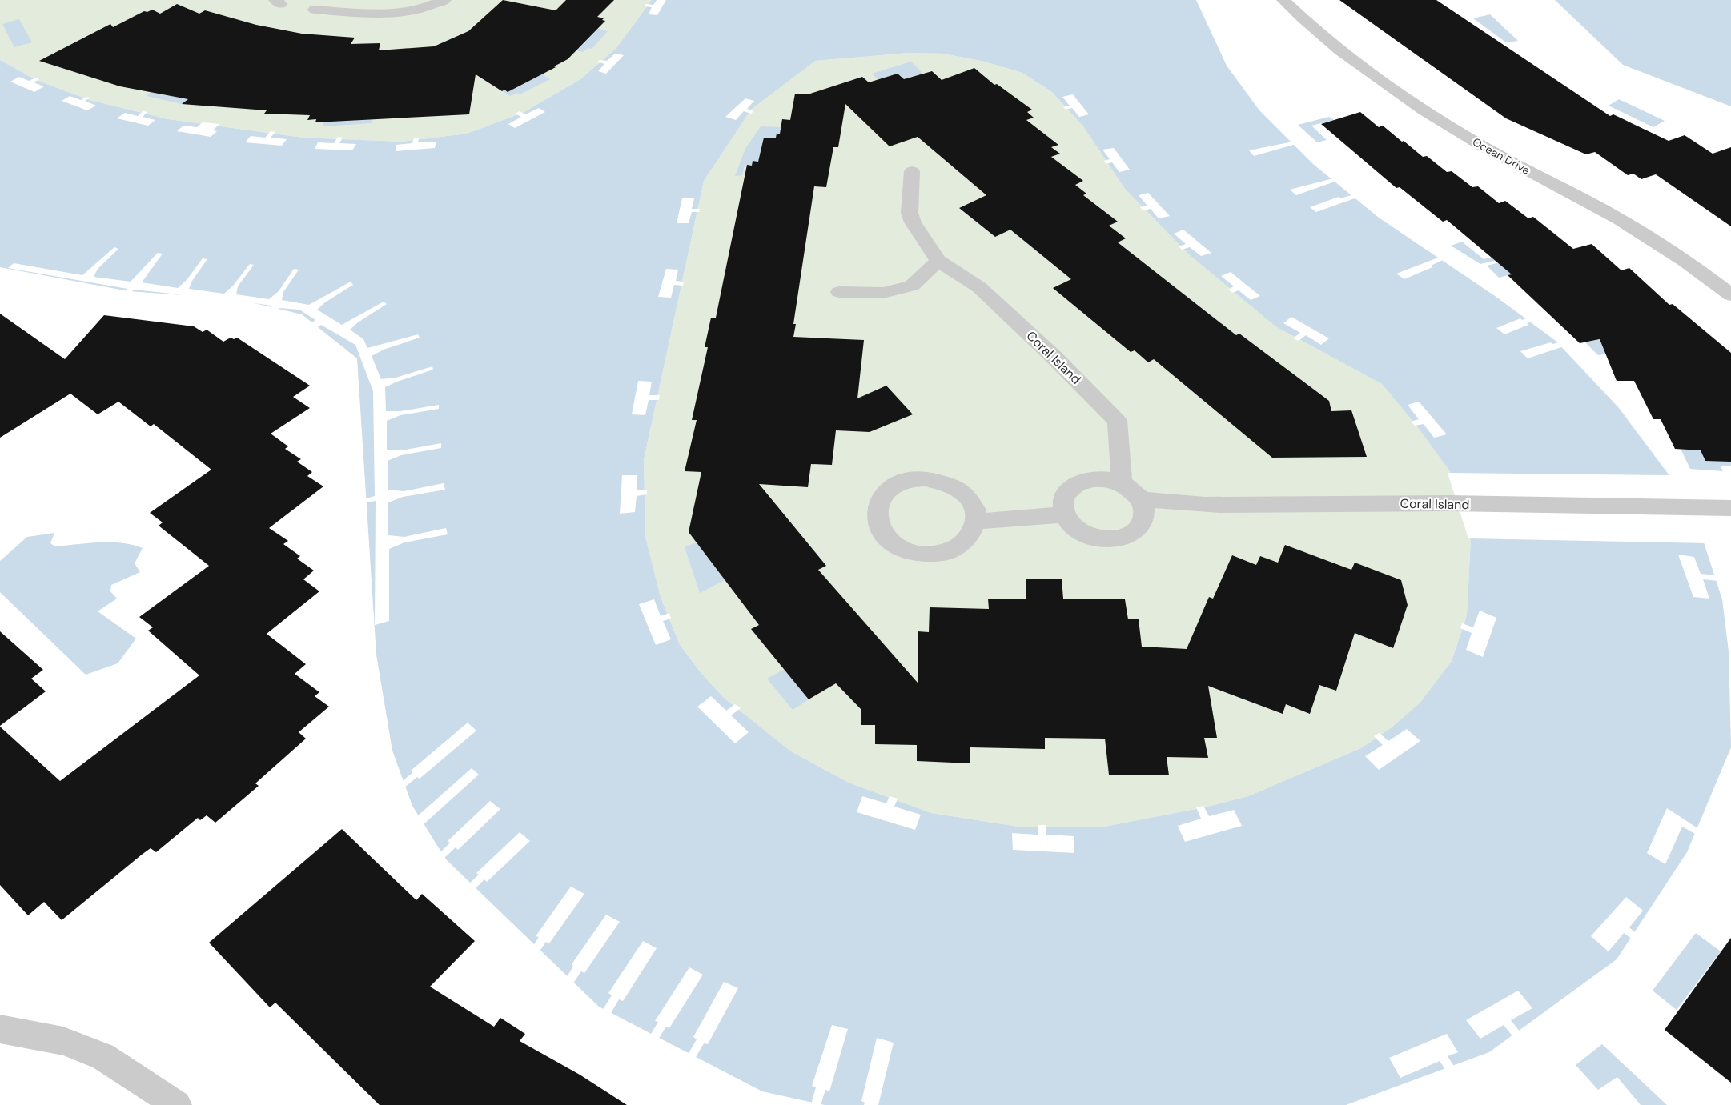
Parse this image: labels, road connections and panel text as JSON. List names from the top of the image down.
{
  "streets": {
    "street": ["Ocean Drive", "Coral Island"]
  }
}
